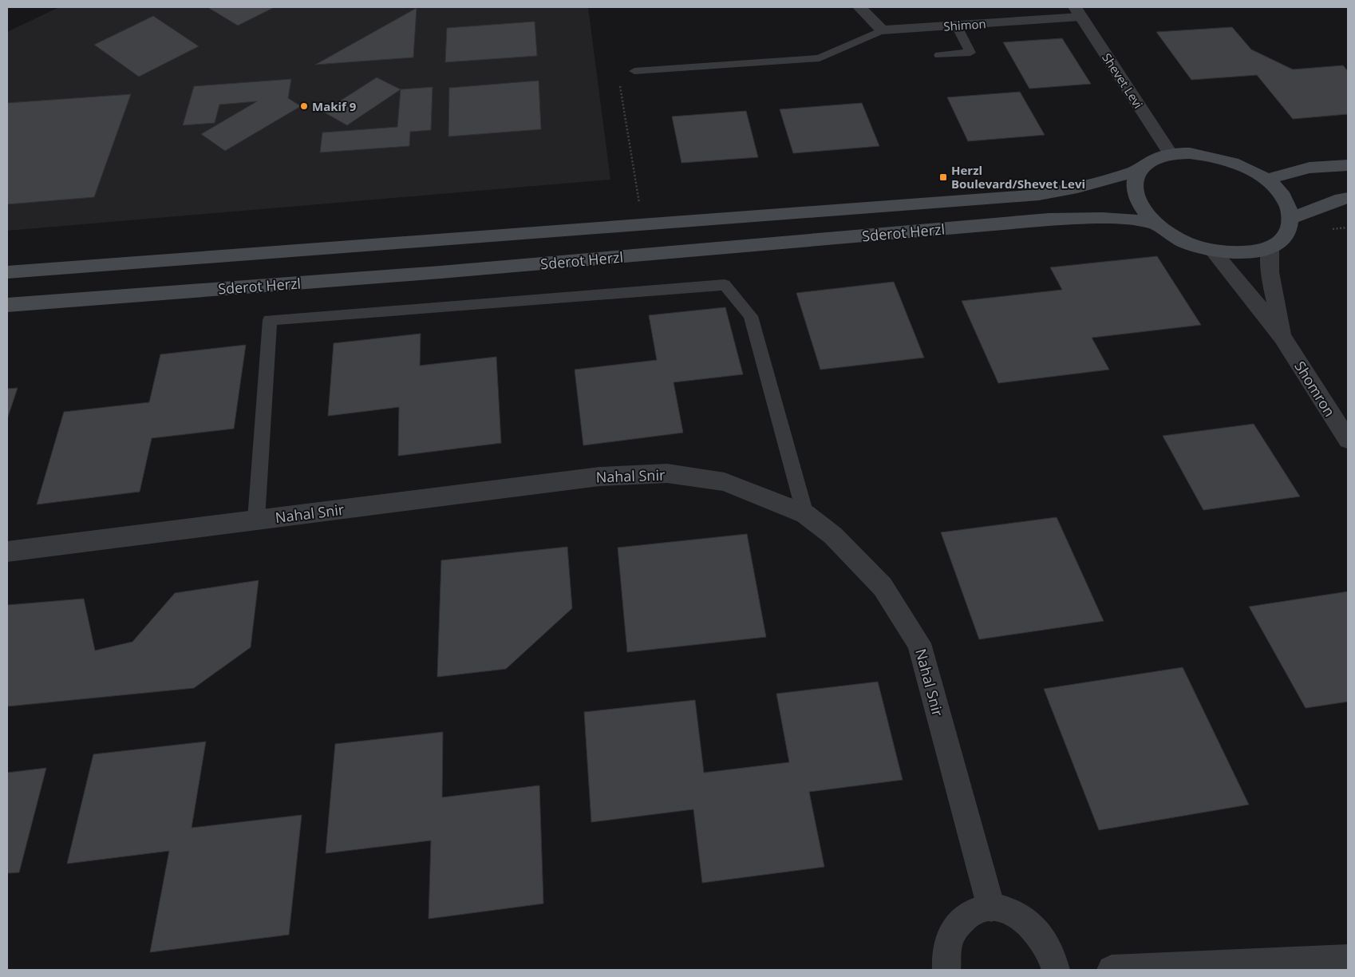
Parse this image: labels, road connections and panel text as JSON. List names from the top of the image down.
{
  "streets": {
    "main road": ["Sderot Herzl"],
    "street": [
      "Shimon",
      "Shevet Levi",
      "Shomron",
      "Nahal Snir"
    ]
  },
  "crossings": [
    ["Shimon", "Shevet Levi"],
    ["Shevet Levi", "Sderot Herzl"],
    ["Shevet Levi", "Shomron"],
    ["Sderot Herzl", "Shomron"]
  ],
  "places": {
    "other": ["Makif 9"],
    "transit": ["Herzl Boulevard/Shevet Levi"]
  }
}
